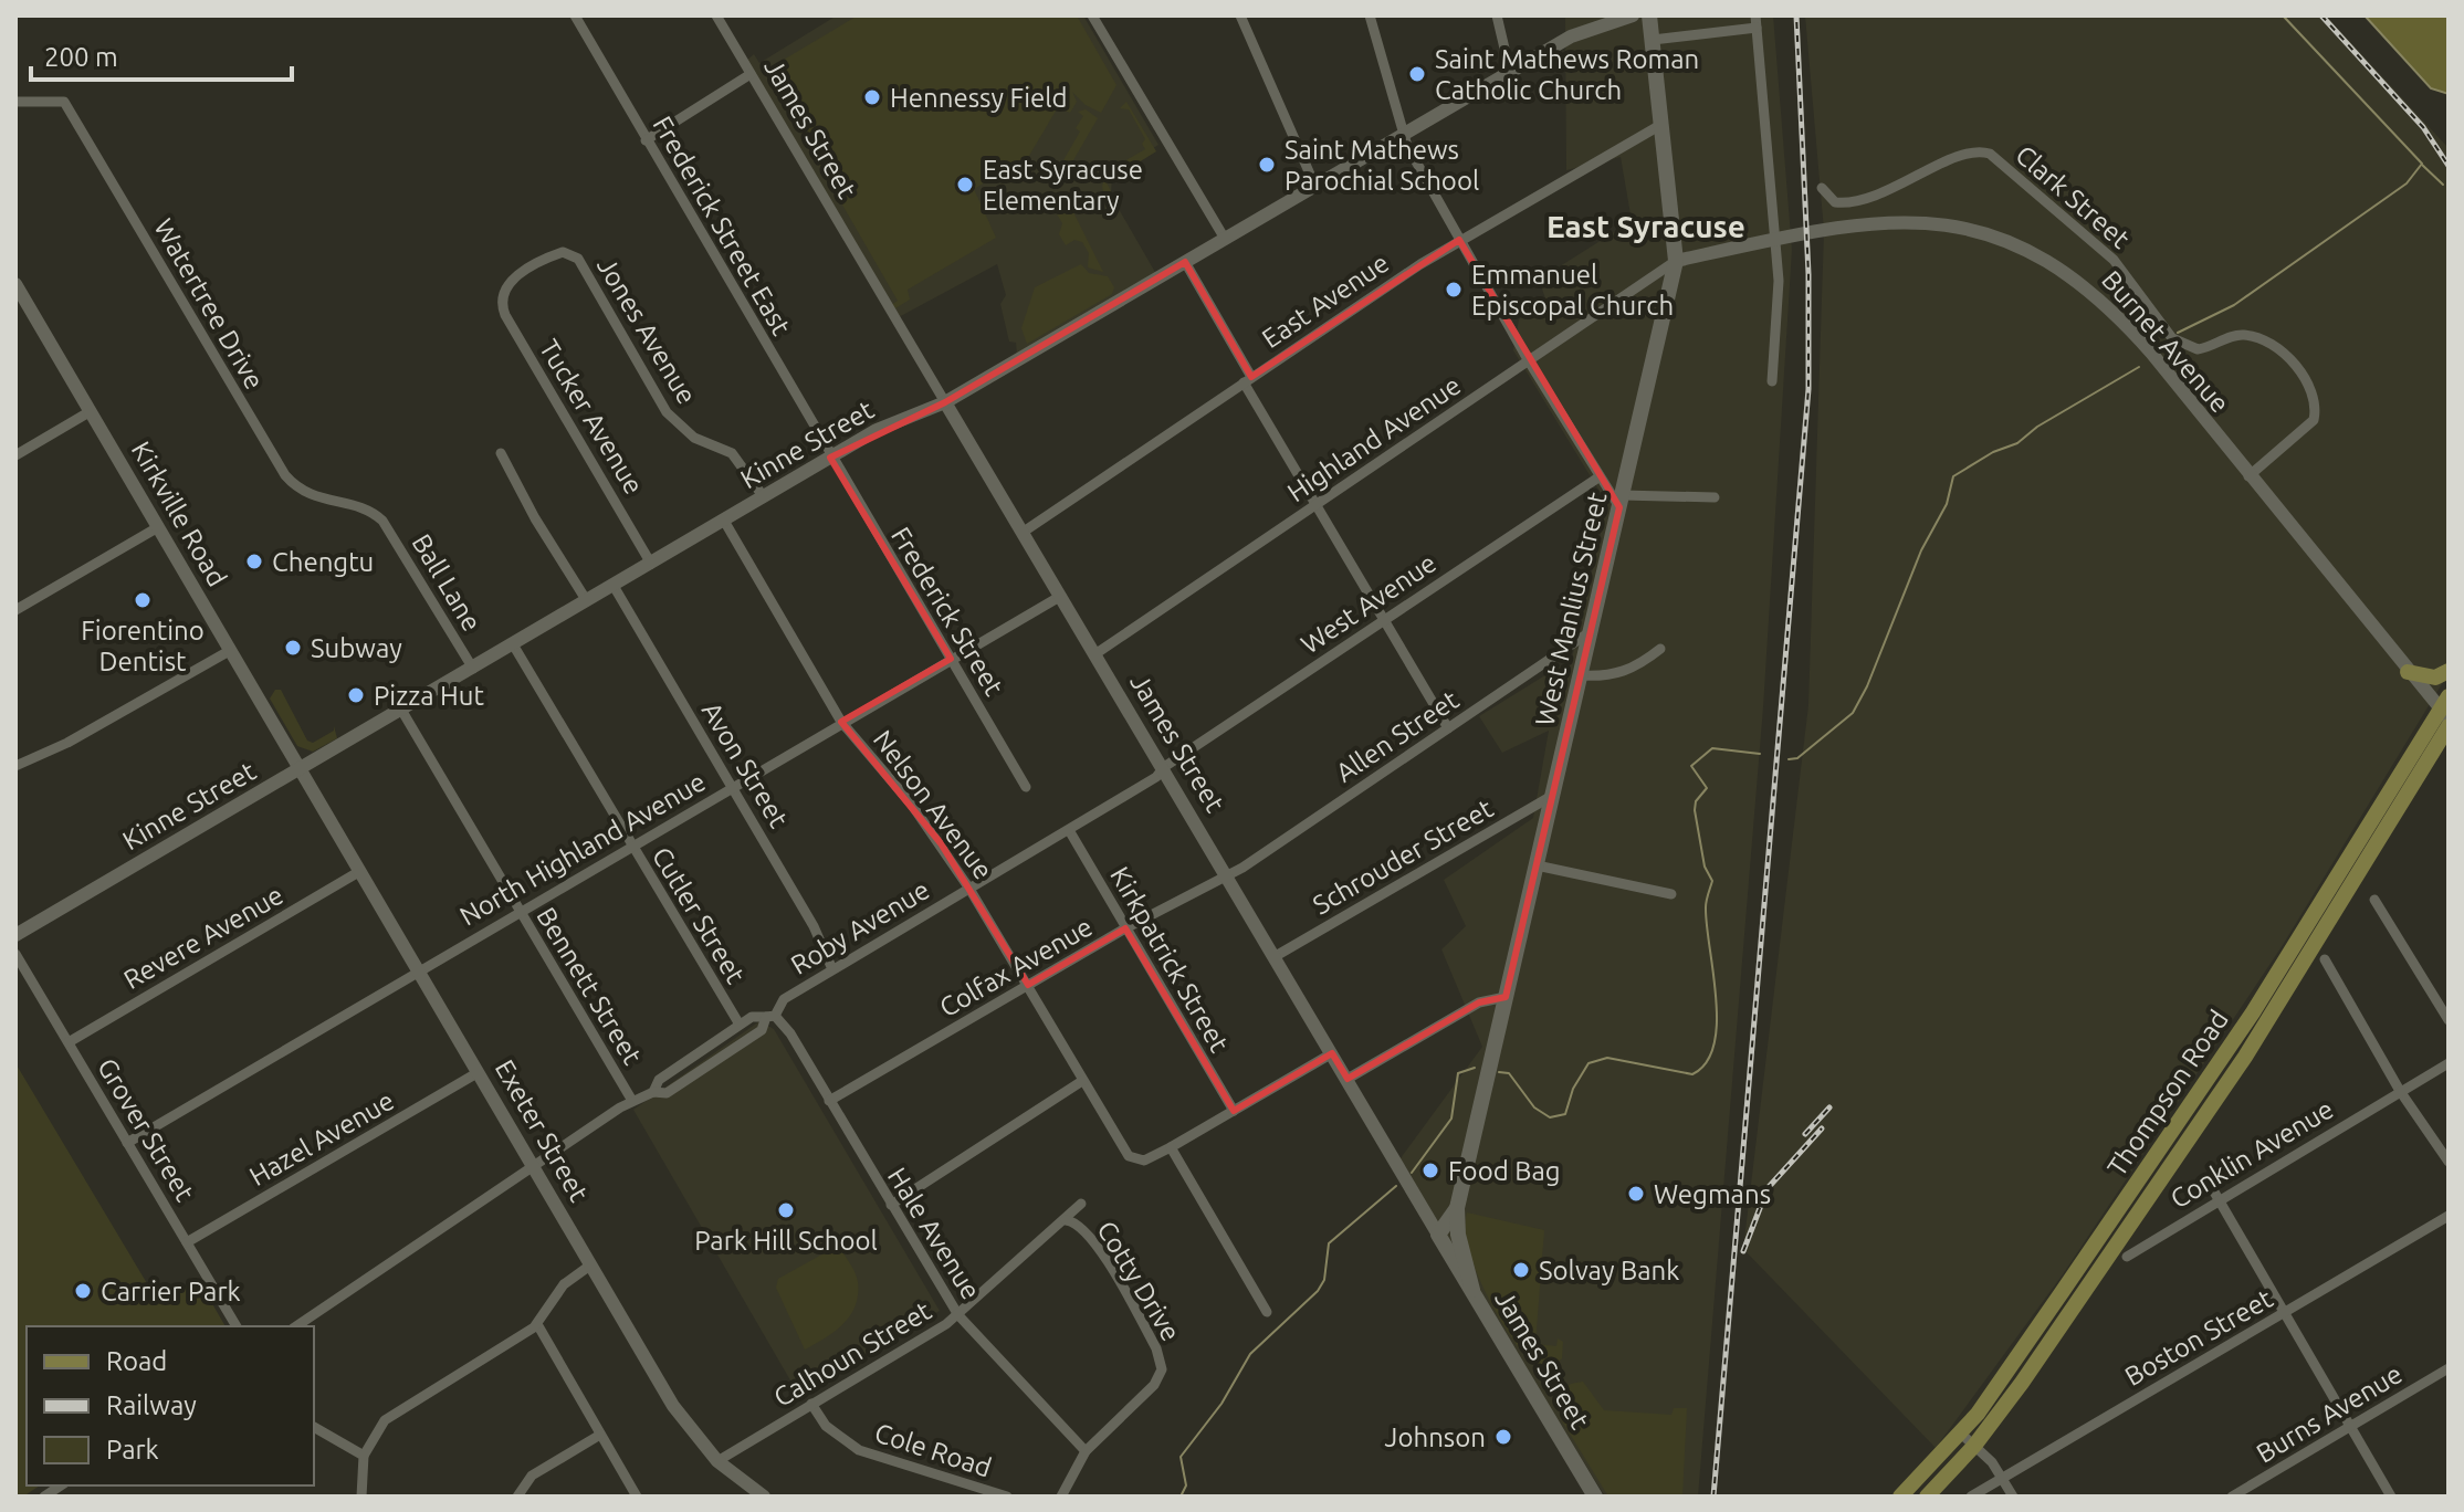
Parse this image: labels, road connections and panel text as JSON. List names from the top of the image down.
{
  "streets": {
    "main road": ["James Street", "West Manlius Street", "Thompson Road"],
    "street": [
      "Clark Street",
      "Frederick Street East",
      "East Avenue",
      "Watertree Drive",
      "Jones Avenue",
      "Burnet Avenue",
      "Tucker Avenue",
      "Highland Avenue",
      "Kinne Street",
      "Kirkville Road",
      "Ball Lane",
      "West Avenue",
      "Frederick Street",
      "Allen Street",
      "Avon Street",
      "Nelson Avenue",
      "North Highland Avenue",
      "Schrouder Street",
      "Cutler Street",
      "Roby Avenue",
      "Revere Avenue",
      "Kirkpatrick Street",
      "Colfax Avenue",
      "Bennett Street",
      "Grover Street",
      "Exeter Street",
      "Hazel Avenue",
      "Conklin Avenue",
      "Hale Avenue",
      "Cotty Drive",
      "Boston Street",
      "Calhoun Street",
      "Burns Avenue",
      "Cole Road"
    ]
  },
  "crossings": [
    ["James Street", "East Avenue"],
    ["James Street", "Highland Avenue"],
    ["James Street", "Kinne Street"],
    ["James Street", "West Avenue"],
    ["James Street", "West Manlius Street"],
    ["James Street", "Allen Street"],
    ["James Street", "North Highland Avenue"],
    ["James Street", "Schrouder Street"],
    ["James Street", "Roby Avenue"],
    ["James Street", "Colfax Avenue"],
    ["Clark Street", "Burnet Avenue"],
    ["Frederick Street East", "Kinne Street"],
    ["Frederick Street East", "Frederick Street"],
    ["East Avenue", "West Manlius Street"],
    ["Watertree Drive", "Ball Lane"],
    ["Jones Avenue", "Tucker Avenue"],
    ["Jones Avenue", "Kinne Street"],
    ["Burnet Avenue", "Highland Avenue"],
    ["Burnet Avenue", "West Manlius Street"],
    ["Burnet Avenue", "Thompson Road"],
    ["Tucker Avenue", "Kinne Street"],
    ["Highland Avenue", "West Manlius Street"],
    ["Kinne Street", "Kirkville Road"],
    ["Kinne Street", "Ball Lane"],
    ["Kinne Street", "Frederick Street"],
    ["Kinne Street", "Avon Street"],
    ["Kinne Street", "Nelson Avenue"],
    ["Kinne Street", "Cutler Street"],
    ["Kinne Street", "Bennett Street"],
    ["Kinne Street", "Exeter Street"],
    ["Kirkville Road", "Exeter Street"],
    ["West Avenue", "Roby Avenue"],
    ["West Manlius Street", "Allen Street"],
    ["West Manlius Street", "Schrouder Street"],
    ["Frederick Street", "North Highland Avenue"],
    ["Allen Street", "Colfax Avenue"],
    ["Avon Street", "North Highland Avenue"],
    ["Avon Street", "Roby Avenue"],
    ["Nelson Avenue", "North Highland Avenue"],
    ["Nelson Avenue", "Roby Avenue"],
    ["Nelson Avenue", "Colfax Avenue"],
    ["North Highland Avenue", "Cutler Street"],
    ["North Highland Avenue", "Bennett Street"],
    ["North Highland Avenue", "Grover Street"],
    ["North Highland Avenue", "Exeter Street"],
    ["Cutler Street", "Roby Avenue"],
    ["Roby Avenue", "Kirkpatrick Street"],
    ["Roby Avenue", "Bennett Street"],
    ["Roby Avenue", "Exeter Street"],
    ["Roby Avenue", "Hale Avenue"],
    ["Revere Avenue", "Grover Street"],
    ["Revere Avenue", "Exeter Street"],
    ["Kirkpatrick Street", "Colfax Avenue"],
    ["Colfax Avenue", "Hale Avenue"],
    ["Grover Street", "Hazel Avenue"],
    ["Exeter Street", "Hazel Avenue"],
    ["Exeter Street", "Calhoun Street"],
    ["Hale Avenue", "Cotty Drive"],
    ["Hale Avenue", "Calhoun Street"],
    ["Cotty Drive", "Calhoun Street"],
    ["Calhoun Street", "Cole Road"]
  ],
  "districts": ["East Syracuse"],
  "places": [
    "Saint Mathews Roman Catholic Church",
    "Hennessy Field",
    "Saint Mathews Parochial School",
    "East Syracuse Elementary",
    "Emmanuel Episcopal Church",
    "Chengtu",
    "Fiorentino Dentist",
    "Subway",
    "Pizza Hut",
    "Food Bag",
    "Wegmans",
    "Park Hill School",
    "Solvay Bank",
    "Carrier Park",
    "Johnson"
  ],
  "legend": ["Road", "Railway", "Park"],
  "scale_bar": "200 m"
}
